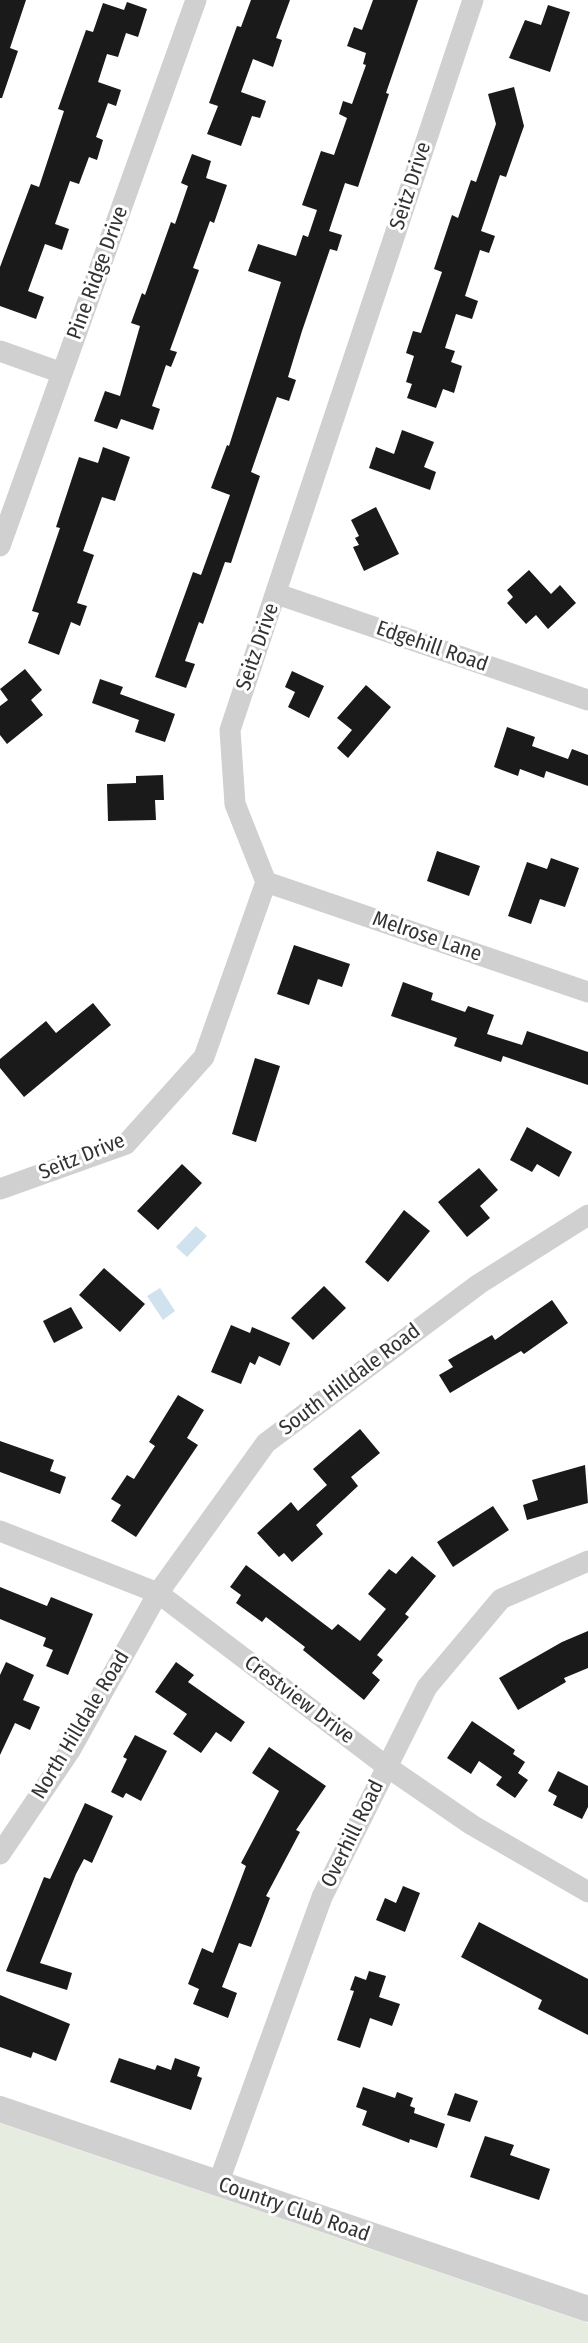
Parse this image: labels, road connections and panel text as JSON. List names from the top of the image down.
{
  "streets": {
    "street": [
      "Seitz Drive",
      "Pine Ridge Drive",
      "Edgehill Road",
      "Melrose Lane",
      "South Hilldale Road",
      "Crestview Drive",
      "North Hilldale Road",
      "Overhill Road",
      "Country Club Road"
    ]
  },
  "crossings": [
    ["Seitz Drive", "Edgehill Road"],
    ["Seitz Drive", "Melrose Lane"],
    ["South Hilldale Road", "Crestview Drive"],
    ["South Hilldale Road", "North Hilldale Road"],
    ["Crestview Drive", "North Hilldale Road"],
    ["Crestview Drive", "Overhill Road"],
    ["Overhill Road", "Country Club Road"]
  ]
}
